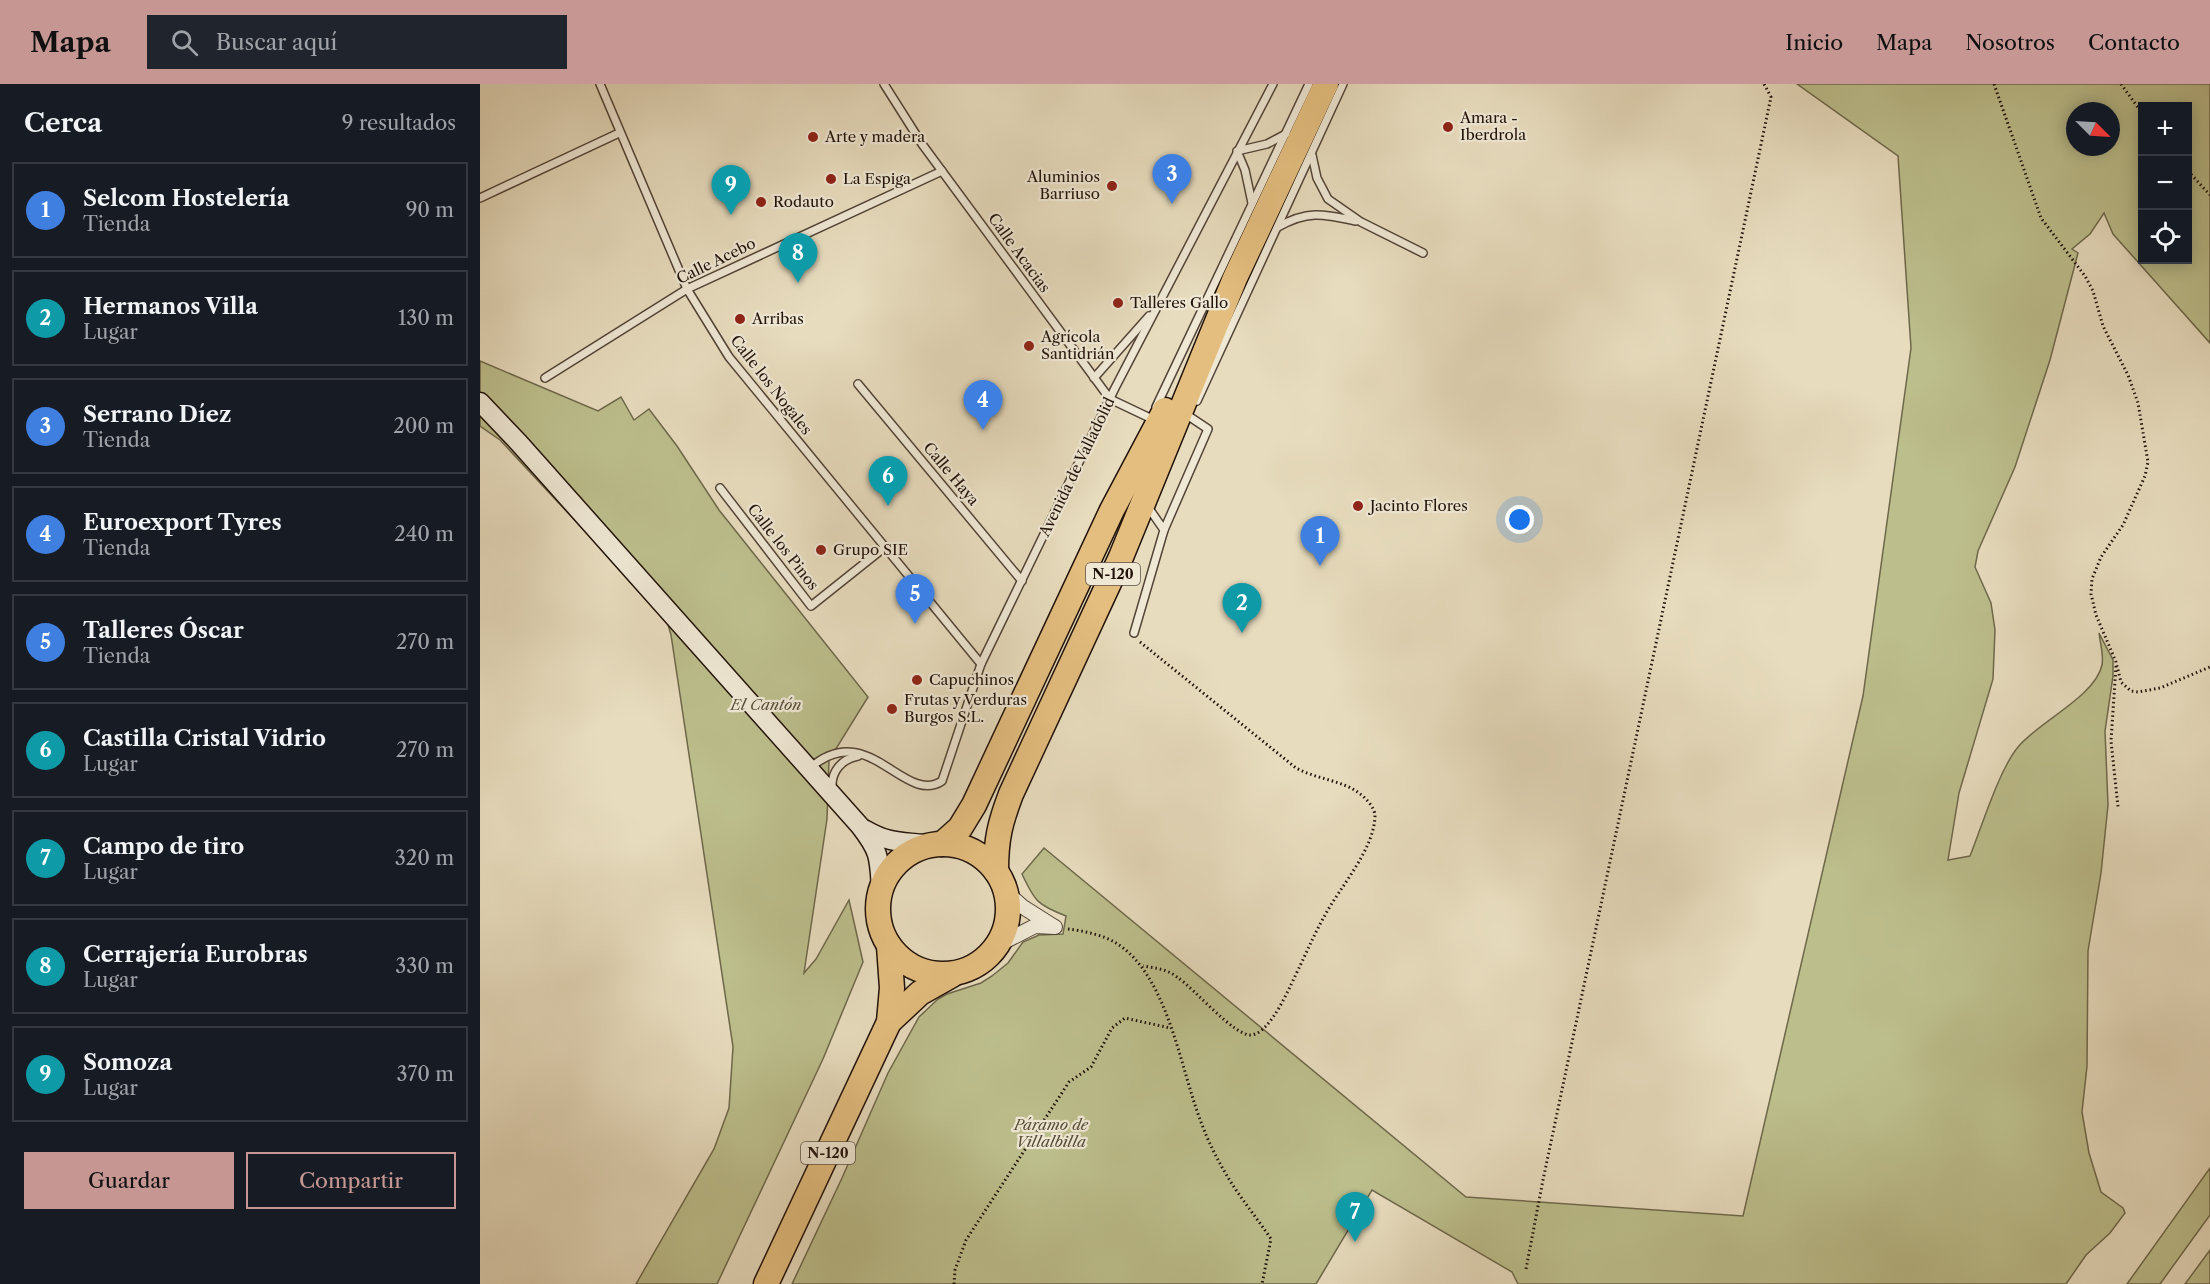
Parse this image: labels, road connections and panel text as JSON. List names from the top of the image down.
{
  "streets": {
    "highway": ["N-120"],
    "lane": [
      "Calle Acacias",
      "Calle Acebo",
      "Calle los Nogales",
      "Avenida de Valladolid",
      "Calle Haya",
      "Calle los Pinos"
    ]
  },
  "crossings": [
    ["Calle Acacias", "Calle Acebo"],
    ["Calle Acacias", "Avenida de Valladolid"],
    ["Calle Acebo", "Calle los Nogales"],
    ["Calle los Nogales", "Avenida de Valladolid"],
    ["Calle los Nogales", "Calle los Pinos"],
    ["Avenida de Valladolid", "Calle Haya"]
  ],
  "parks": ["El Cantón", "Páramo de Villalbilla"],
  "places": [
    "Amara - Iberdrola",
    "Arte y madera",
    "La Espiga",
    "Aluminios Barriuso",
    "Rodauto",
    "Talleres Gallo",
    "Arribas",
    "Agrícola Santidrián",
    "Jacinto Flores",
    "Grupo SIE",
    "Capuchinos",
    "Frutas y Verduras Burgos S.L."
  ],
  "north": "bottom right",
  "page": {
    "header": "Mapa",
    "search": "Buscar aquí",
    "nav": [
      "Inicio",
      "Mapa",
      "Nosotros",
      "Contacto"
    ],
    "heading": ["Cerca", "9 resultados"],
    "map_buttons": ["+", "−"],
    "pins": [
      "3",
      "9",
      "8",
      "4",
      "6",
      "1",
      "5",
      "2",
      "7"
    ],
    "list": [
      {
        "mark": "1",
        "name": "Selcom Hostelería",
        "note": "Tienda",
        "value": "90 m"
      },
      {
        "mark": "2",
        "name": "Hermanos Villa",
        "note": "Lugar",
        "value": "130 m"
      },
      {
        "mark": "3",
        "name": "Serrano Díez",
        "note": "Tienda",
        "value": "200 m"
      },
      {
        "mark": "4",
        "name": "Euroexport Tyres",
        "note": "Tienda",
        "value": "240 m"
      },
      {
        "mark": "5",
        "name": "Talleres Óscar",
        "note": "Tienda",
        "value": "270 m"
      },
      {
        "mark": "6",
        "name": "Castilla Cristal Vidrio",
        "note": "Lugar",
        "value": "270 m"
      },
      {
        "mark": "7",
        "name": "Campo de tiro",
        "note": "Lugar",
        "value": "320 m"
      },
      {
        "mark": "8",
        "name": "Cerrajería Eurobras",
        "note": "Lugar",
        "value": "330 m"
      },
      {
        "mark": "9",
        "name": "Somoza",
        "note": "Lugar",
        "value": "370 m"
      }
    ],
    "buttons": ["Guardar", "Compartir"]
  }
}
